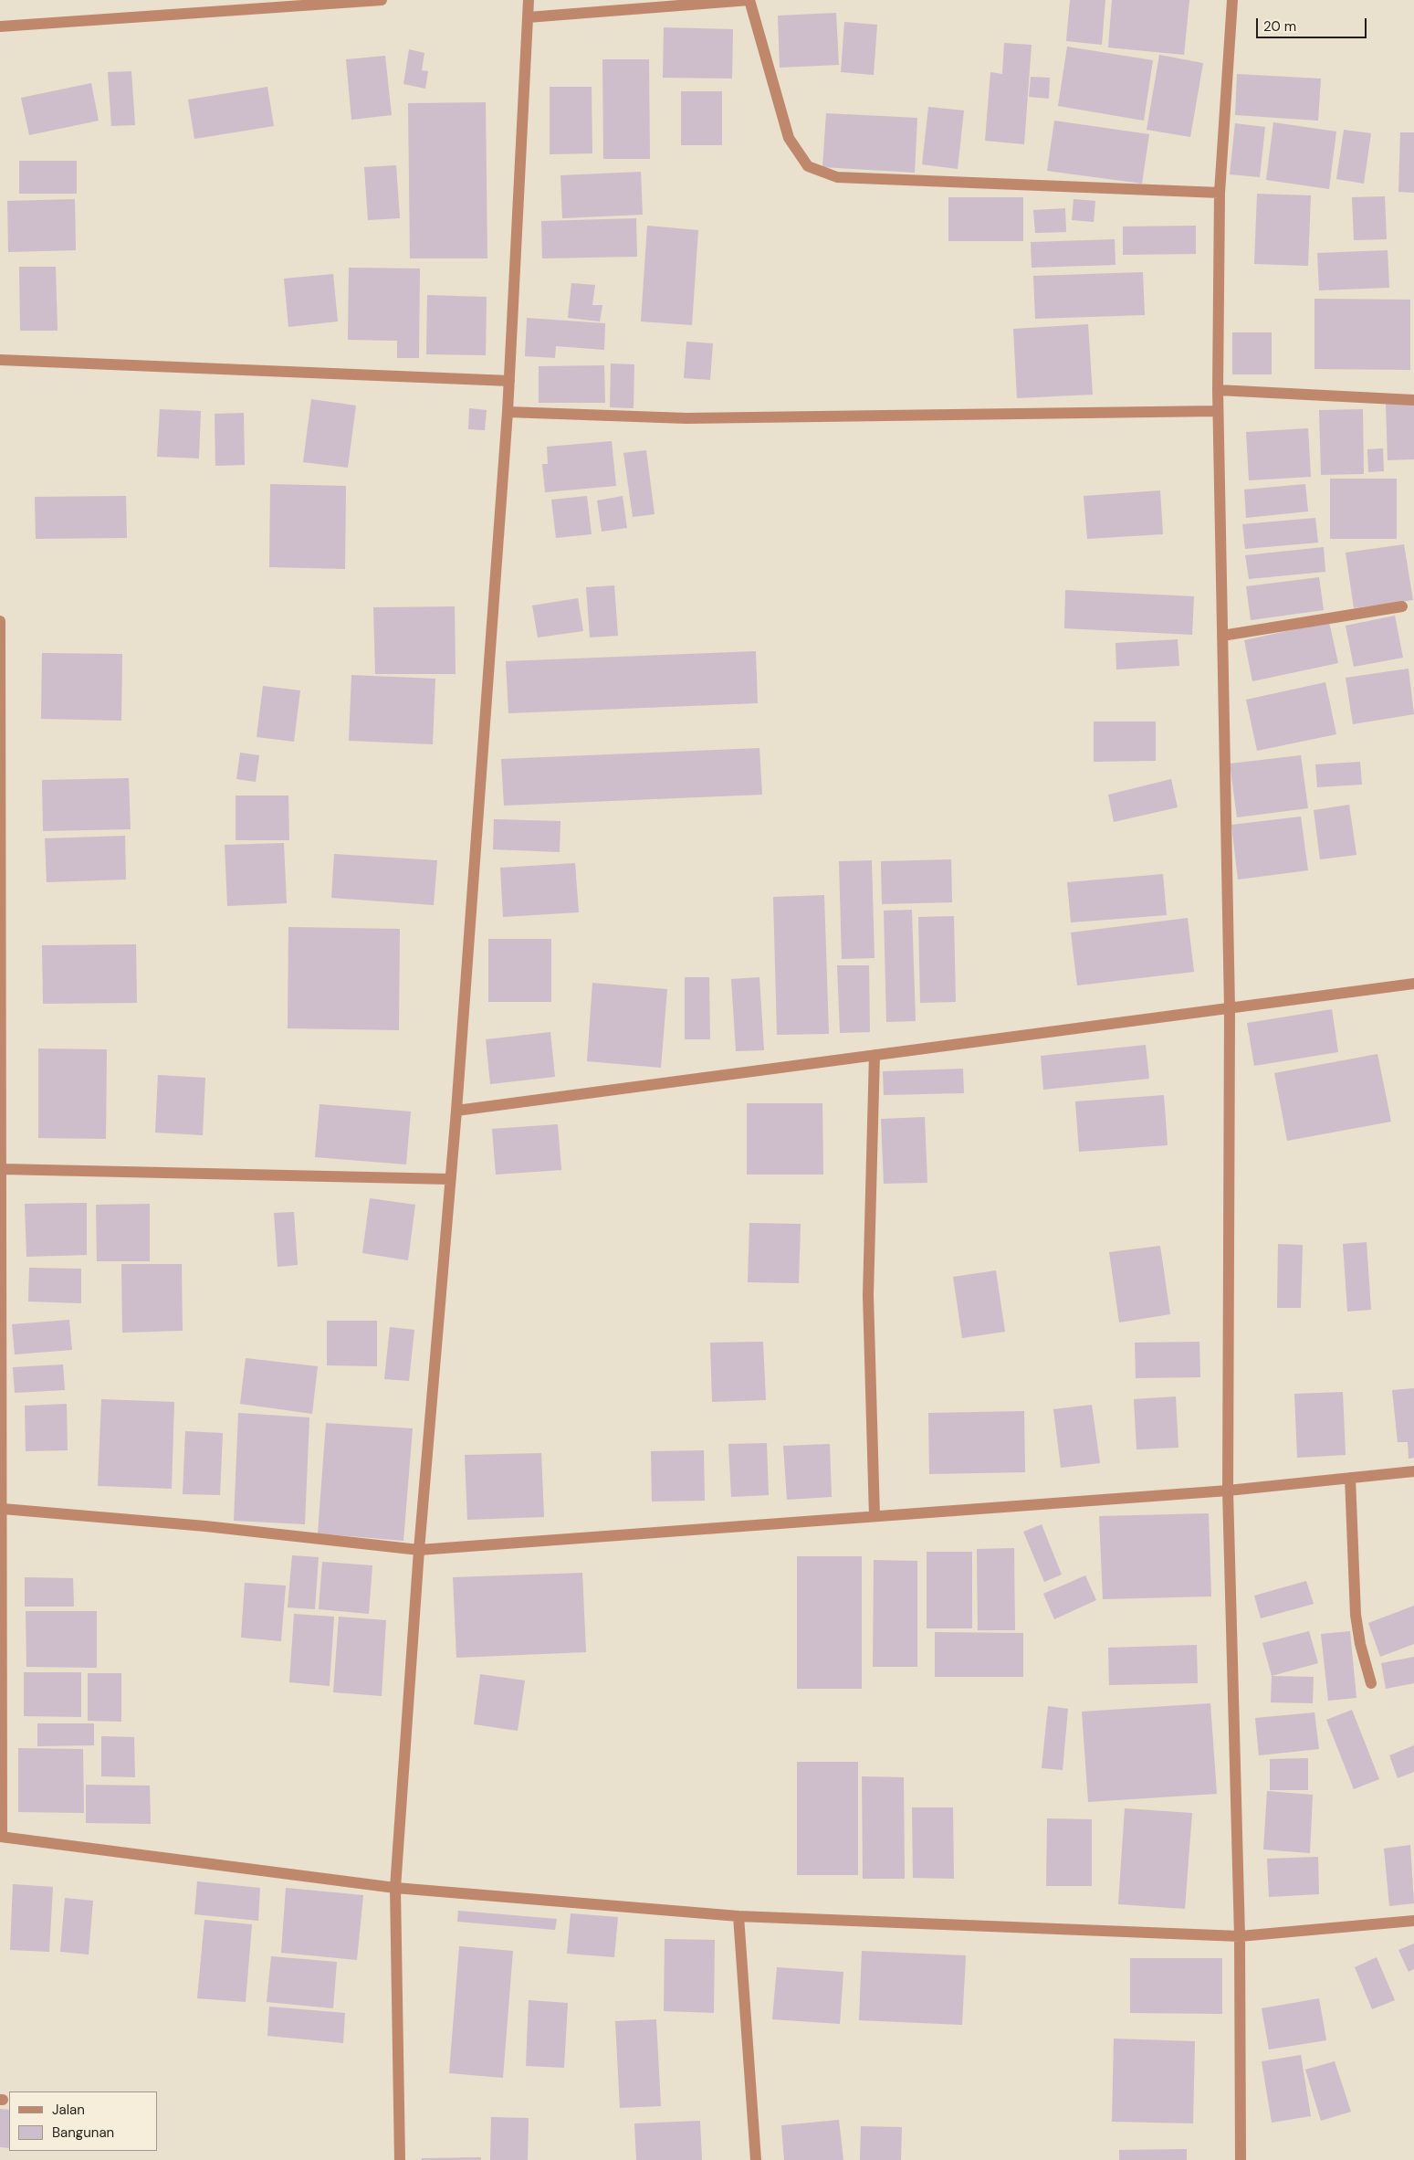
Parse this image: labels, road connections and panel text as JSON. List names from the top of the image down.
{
  "legend": ["Jalan", "Bangunan"],
  "scale_bar": "20 m"
}
